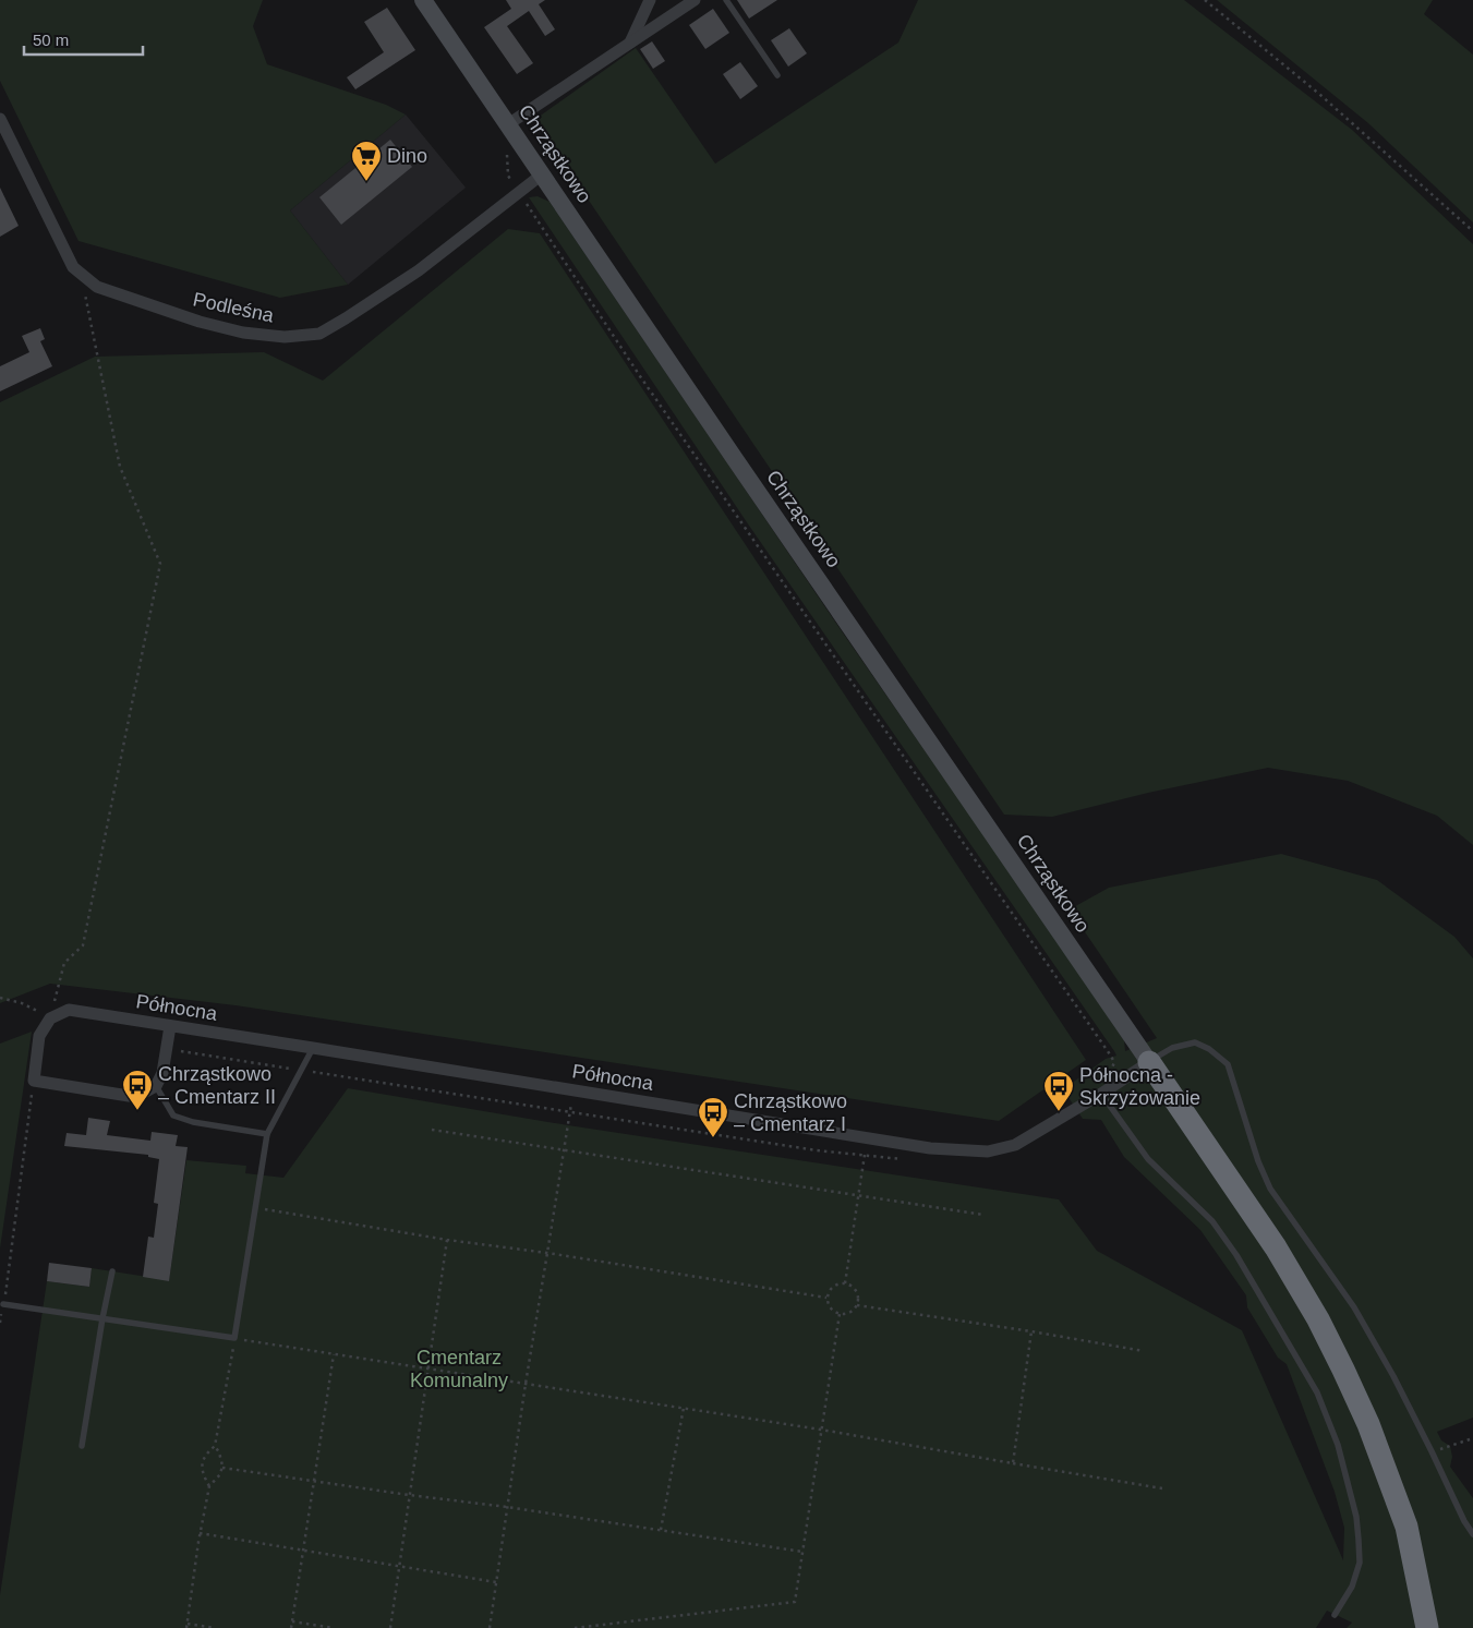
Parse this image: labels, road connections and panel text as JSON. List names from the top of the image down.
{
  "streets": {
    "street": ["Chrząstkowo", "Podleśna", "Północna"]
  },
  "crossings": [
    ["Chrząstkowo", "Podleśna"],
    ["Chrząstkowo", "Północna"]
  ],
  "parks": ["Cmentarz Komunalny"],
  "places": {
    "supermarket": ["Dino"],
    "bus stop": ["Chrząstkowo – Cmentarz II", "Północna - Skrzyżowanie", "Chrząstkowo – Cmentarz I"]
  },
  "scale_bar": "50 m"
}
